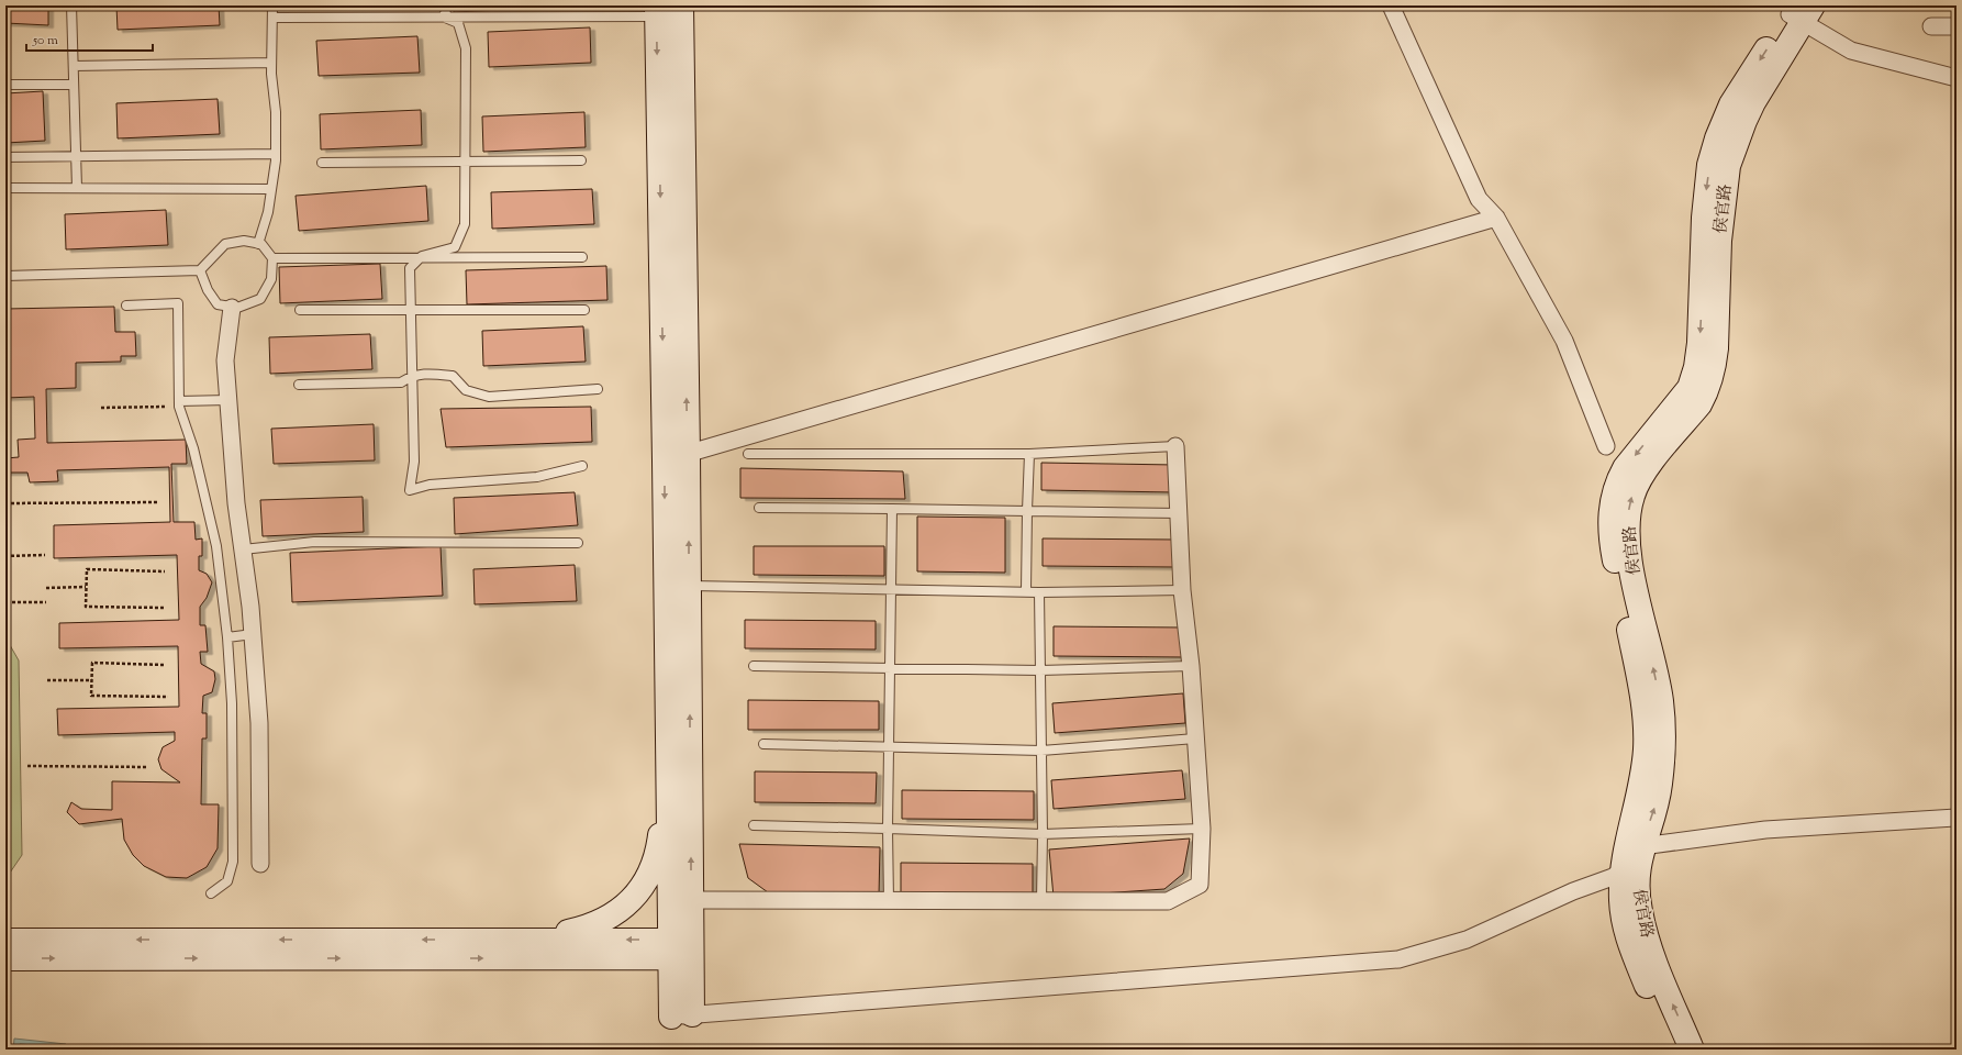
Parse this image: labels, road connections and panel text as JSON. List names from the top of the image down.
{
  "streets": {
    "street": ["侯官路"]
  },
  "scale_bar": "50 m"
}
